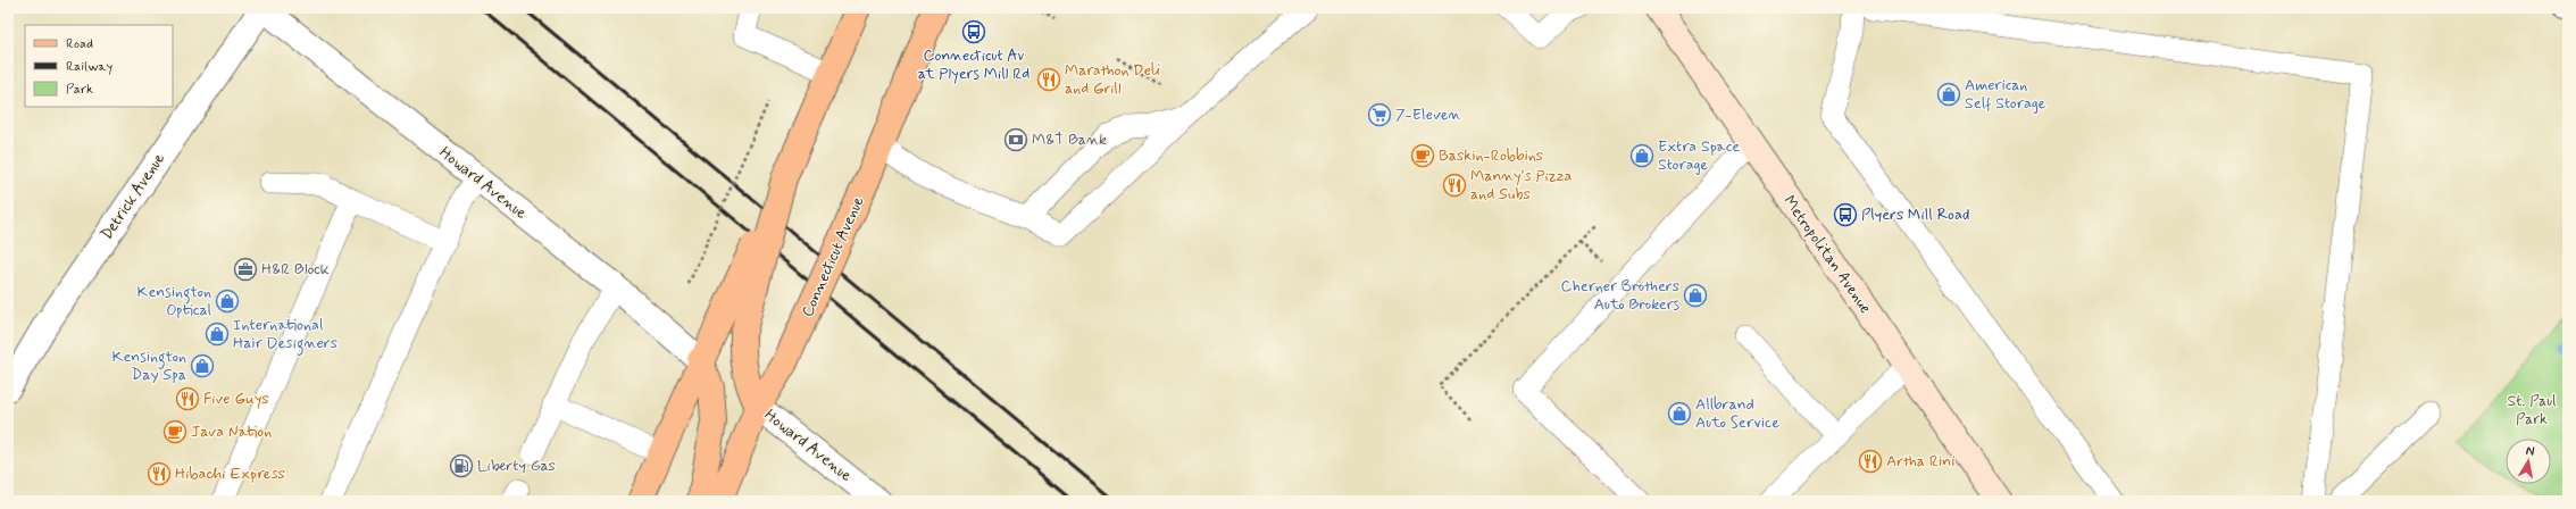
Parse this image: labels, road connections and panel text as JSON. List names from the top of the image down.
{
  "streets": {
    "main road": ["Metropolitan Avenue", "Connecticut Avenue"],
    "street": ["Howard Avenue", "Detrick Avenue"]
  },
  "crossings": [
    ["Howard Avenue", "Detrick Avenue"],
    ["Howard Avenue", "Connecticut Avenue"]
  ],
  "parks": ["St. Paul Park"],
  "places": {
    "bus stop": ["Connecticut Av at Plyers Mill Rd", "Plyers Mill Road"],
    "restaurant": [
      "Marathon Deli and Grill",
      "Manny's Pizza and Subs",
      "Five Guys",
      "Artha Rini",
      "Hibachi Express"
    ],
    "shop": [
      "American Self Storage",
      "Extra Space Storage",
      "Cherner Brothers Auto Brokers",
      "Kensington Optical",
      "International Hair Designers",
      "Kensington Day Spa",
      "Allbrand Auto Service"
    ],
    "supermarket": ["7-Eleven"],
    "bank": ["M&T Bank"],
    "cafe": ["Baskin-Robbins", "Java Nation"],
    "office": ["H&R Block"],
    "fuel station": ["Liberty Gas"]
  },
  "legend": ["Road", "Railway", "Park"],
  "north": "top"
}
